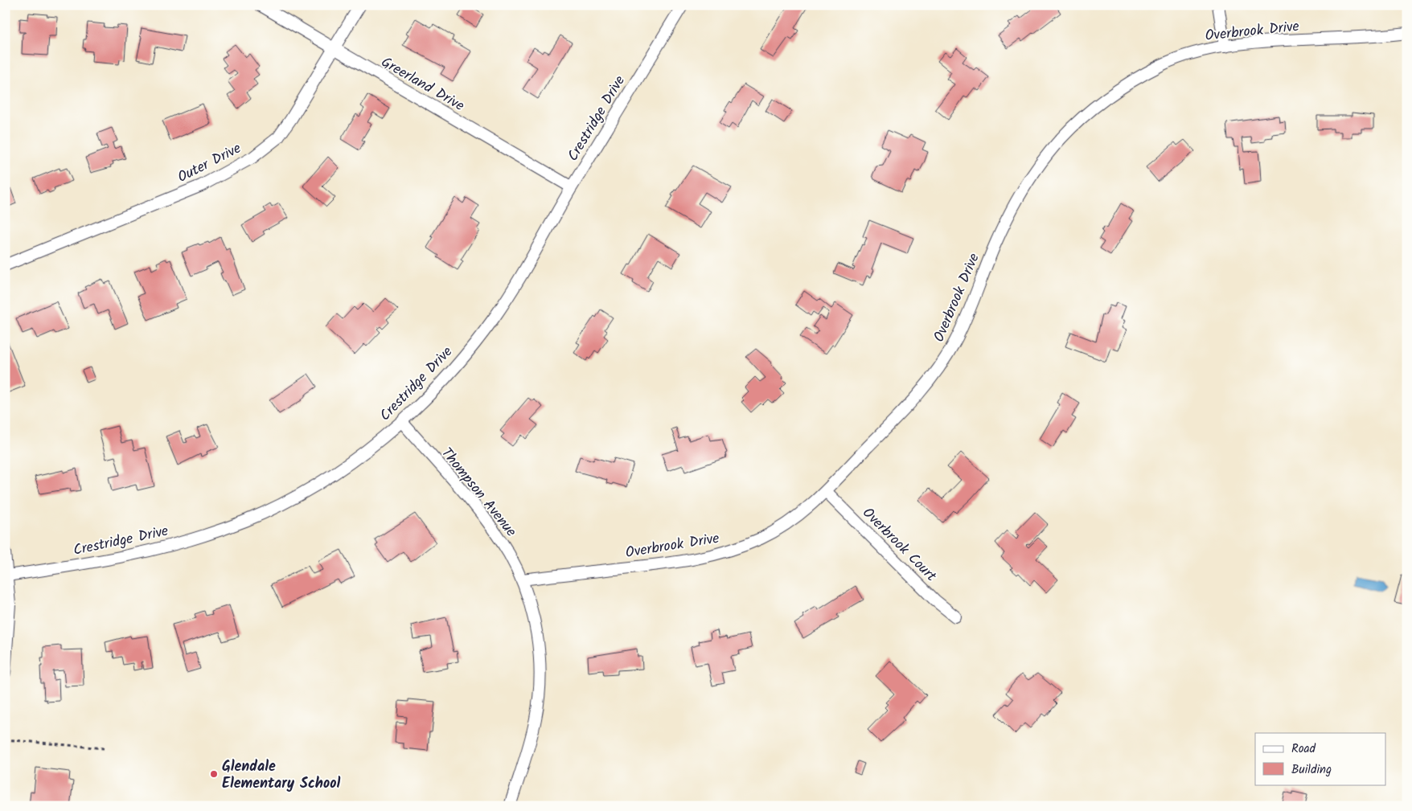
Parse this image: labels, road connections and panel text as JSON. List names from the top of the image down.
{
  "streets": {
    "street": [
      "Overbrook Drive",
      "Greerland Drive",
      "Crestridge Drive",
      "Outer Drive",
      "Thompson Avenue",
      "Overbrook Court"
    ]
  },
  "crossings": [
    ["Overbrook Drive", "Thompson Avenue"],
    ["Overbrook Drive", "Overbrook Court"],
    ["Greerland Drive", "Crestridge Drive"],
    ["Greerland Drive", "Outer Drive"],
    ["Crestridge Drive", "Thompson Avenue"]
  ],
  "places": ["Glendale Elementary School"],
  "legend": ["Road", "Building"]
}
